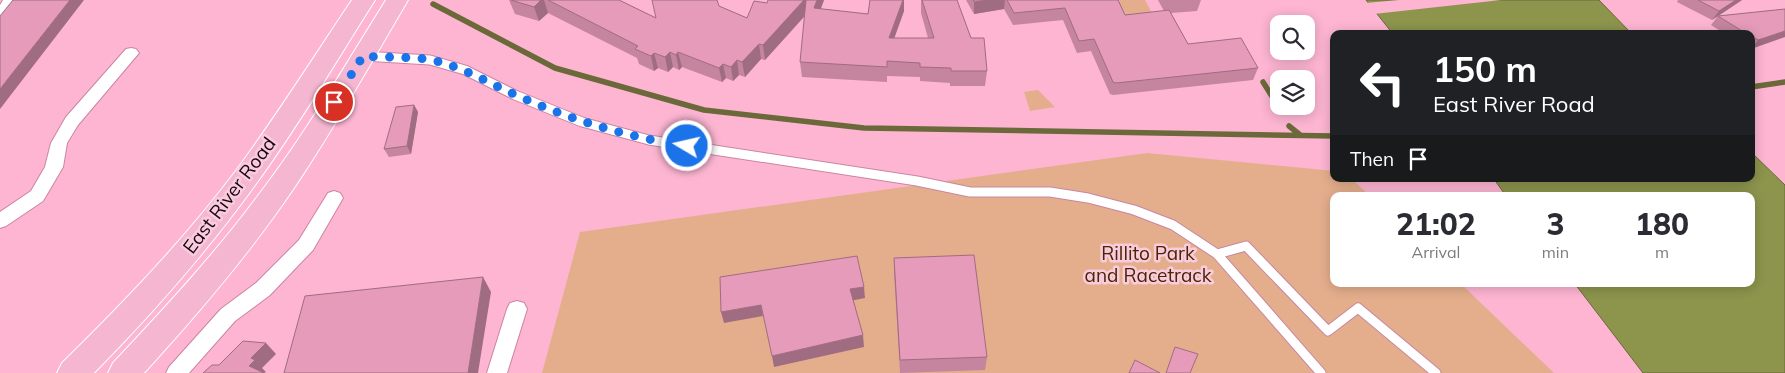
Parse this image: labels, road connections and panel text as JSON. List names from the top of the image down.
{
  "streets": {
    "main road": ["East River Road"]
  },
  "parks": ["Rillito Park and Racetrack"],
  "page": {
    "turn": ["150 m", "East River Road"],
    "then": "Then",
    "eta": [
      "21:02",
      "Arrival",
      "3",
      "min",
      "180",
      "m"
    ]
  }
}
